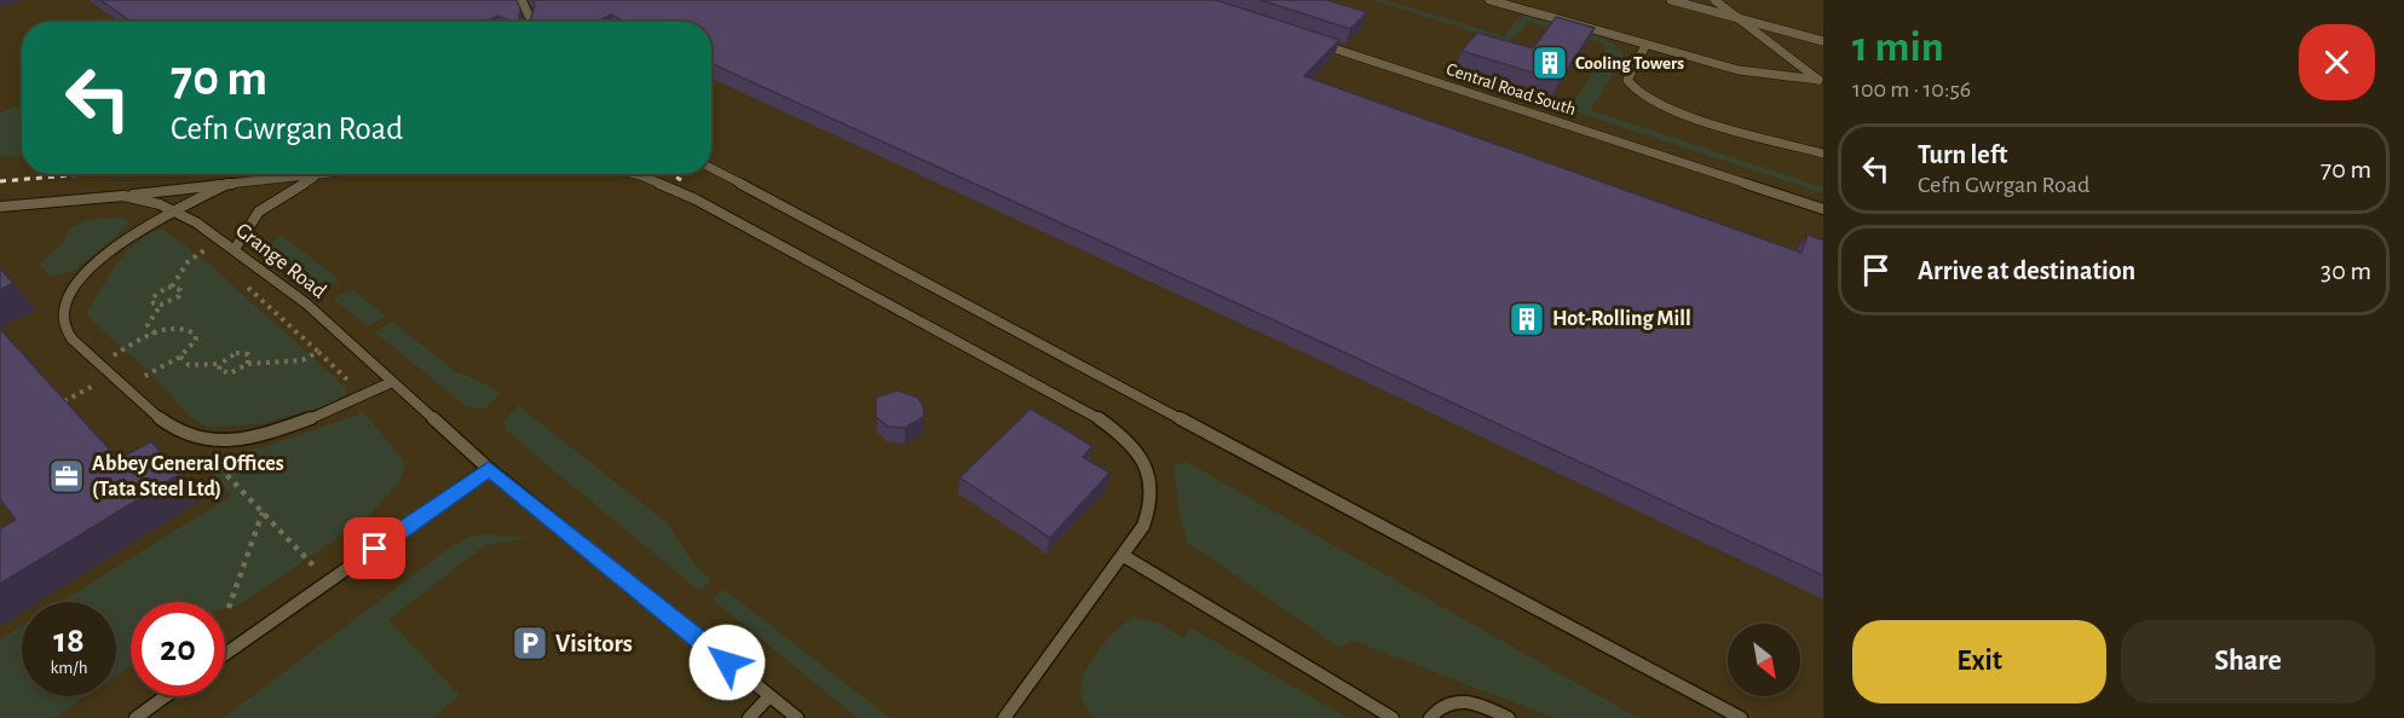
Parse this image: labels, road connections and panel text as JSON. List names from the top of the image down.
{
  "streets": {
    "lane": ["Central Road South", "Grange Road"]
  },
  "places": {
    "building": ["Cooling Towers", "Hot-Rolling Mill"],
    "office": ["Abbey General Offices (Tata Steel Ltd)"],
    "parking": ["Visitors"]
  },
  "north": "bottom right",
  "page": {
    "heading": ["1 min", "100 m · 10:56"],
    "turn": ["70 m", "Cefn Gwrgan Road"],
    "list": [
      {
        "name": "Turn left",
        "note": "Cefn Gwrgan Road",
        "value": "70 m"
      },
      {
        "name": "Arrive at destination",
        "value": "30 m"
      }
    ],
    "speed": "18 km/h",
    "limit": "20",
    "buttons": ["Exit", "Share"]
  }
}
